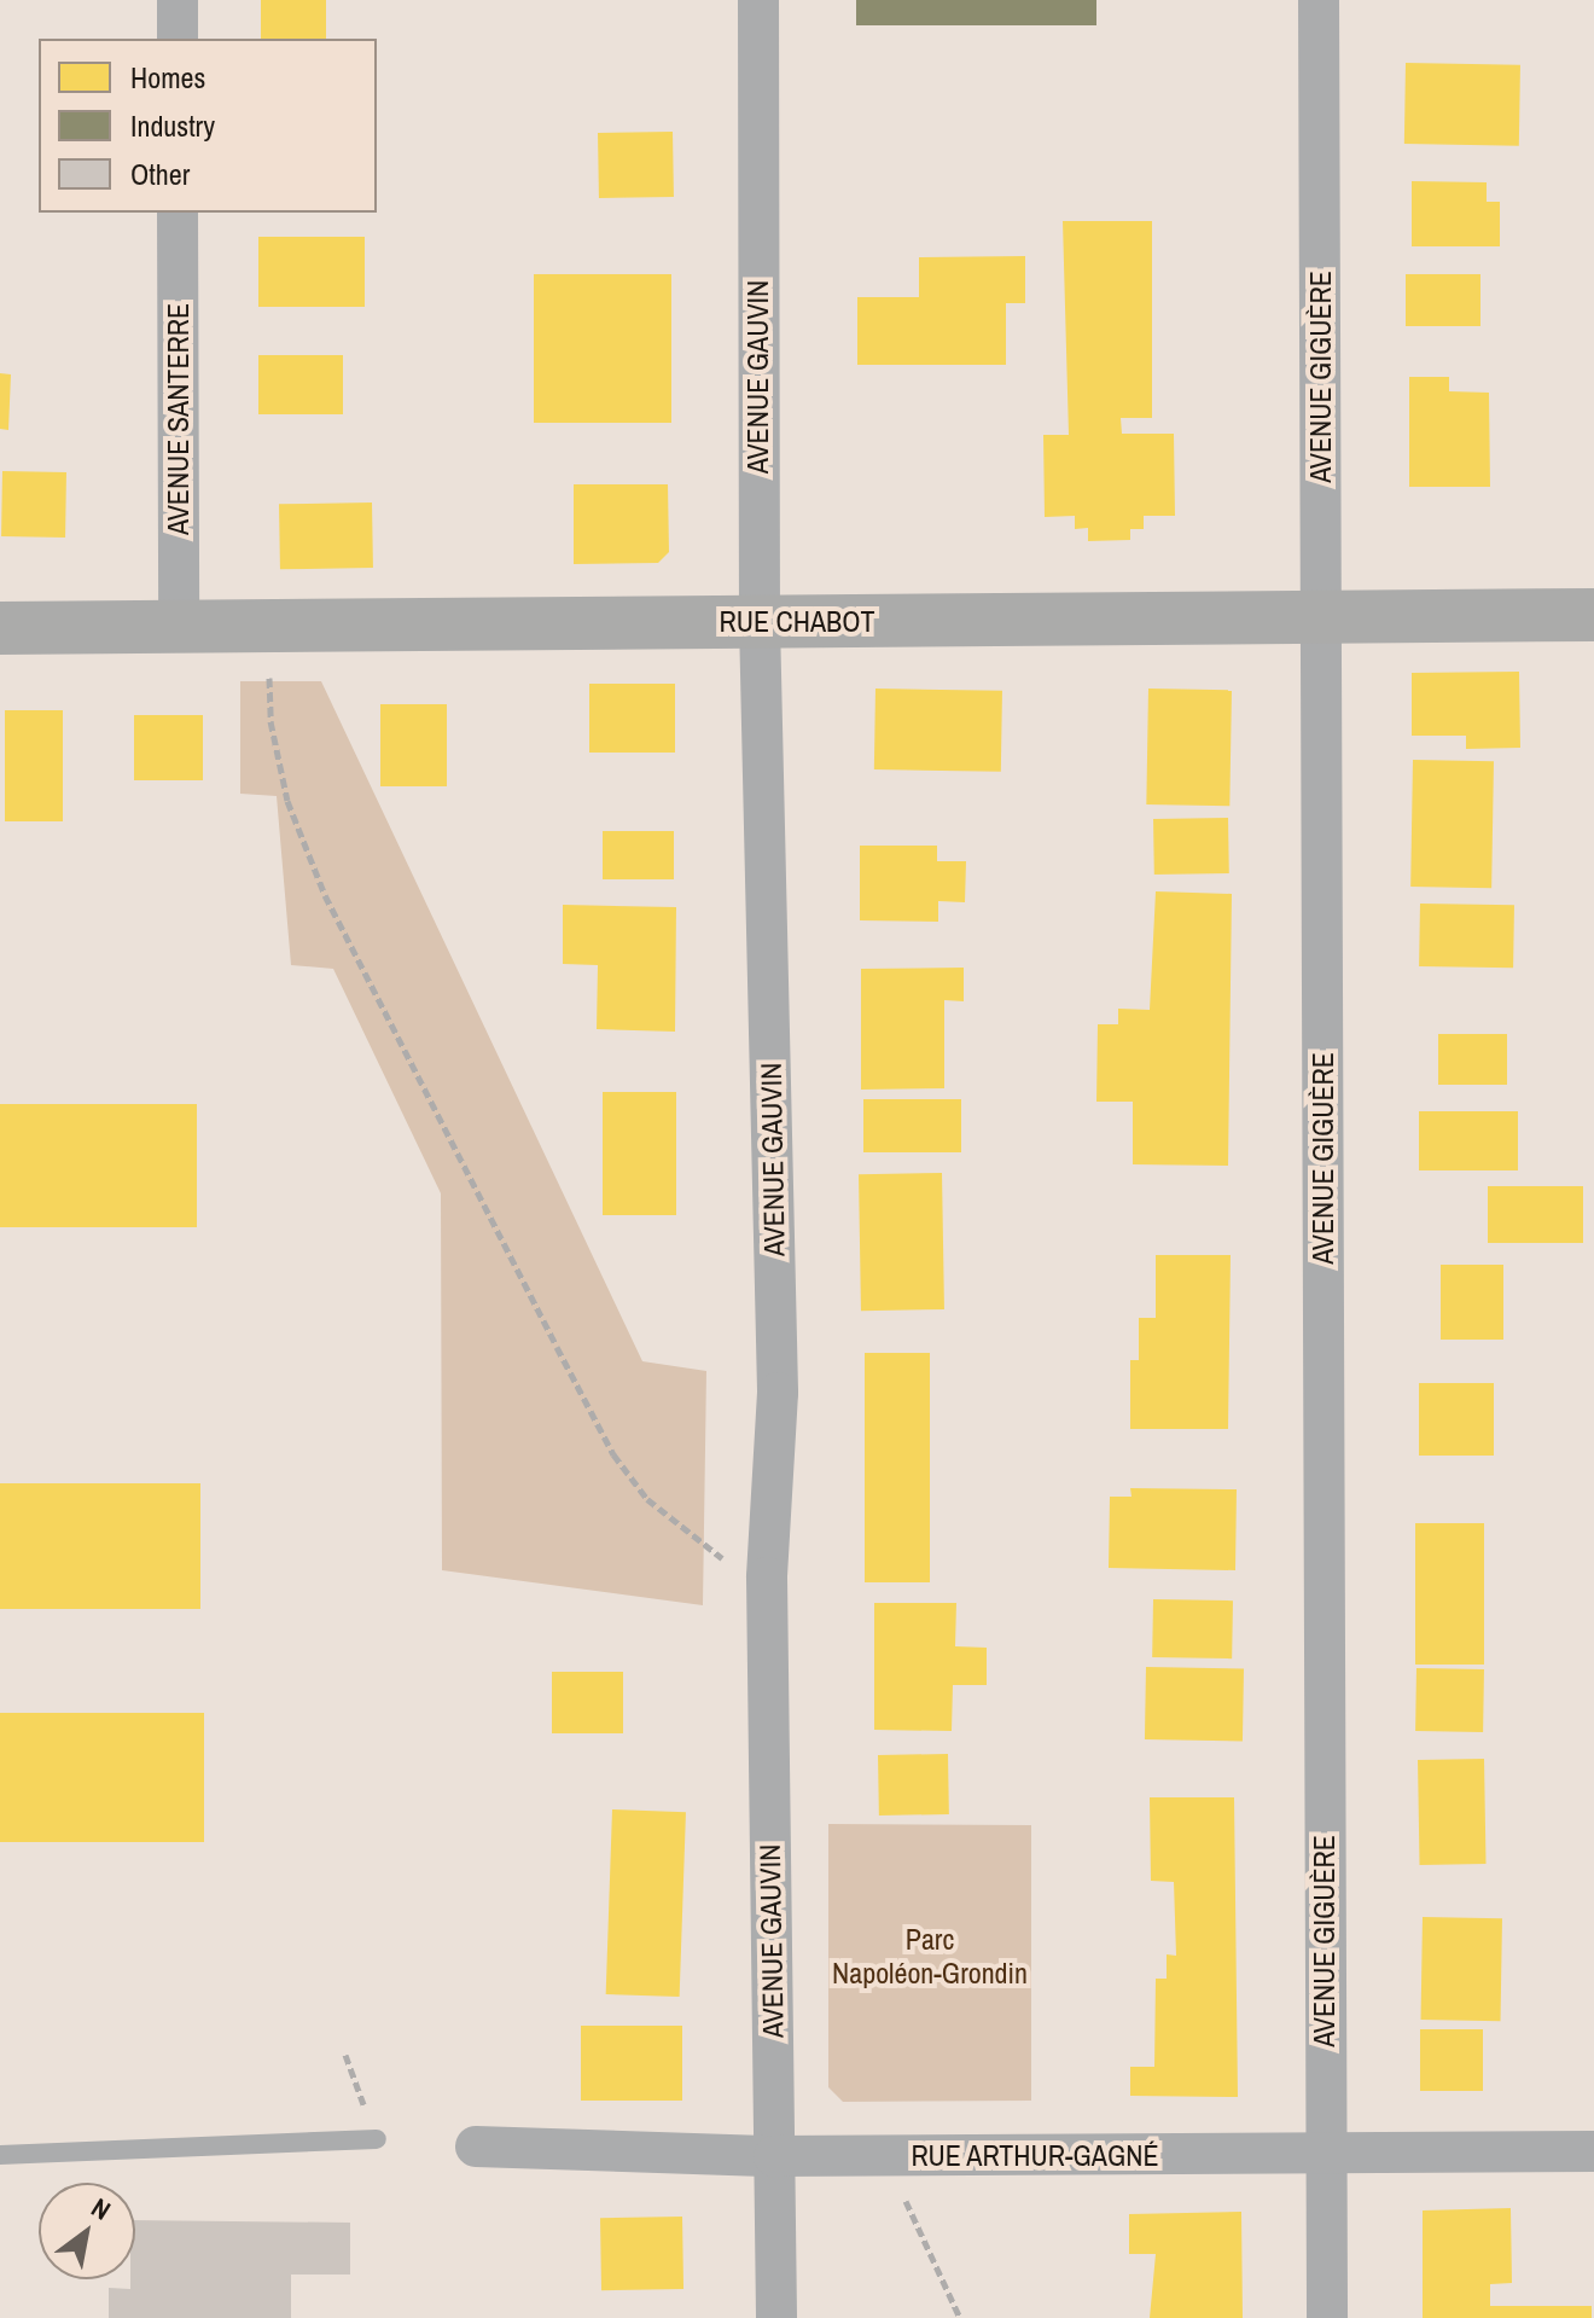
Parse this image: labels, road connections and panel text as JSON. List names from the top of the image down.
{
  "streets": {
    "street": [
      "AVENUE GAUVIN",
      "AVENUE GIGUÈRE",
      "AVENUE SANTERRE",
      "RUE CHABOT",
      "RUE ARTHUR-GAGNÉ"
    ]
  },
  "crossings": [
    ["AVENUE GAUVIN", "RUE CHABOT"],
    ["AVENUE GAUVIN", "RUE ARTHUR-GAGNÉ"],
    ["AVENUE GIGUÈRE", "RUE CHABOT"],
    ["AVENUE GIGUÈRE", "RUE ARTHUR-GAGNÉ"],
    ["AVENUE SANTERRE", "RUE CHABOT"]
  ],
  "parks": ["Parc Napoléon-Grondin"],
  "legend": ["Homes", "Industry", "Other"],
  "north": "top right"
}
